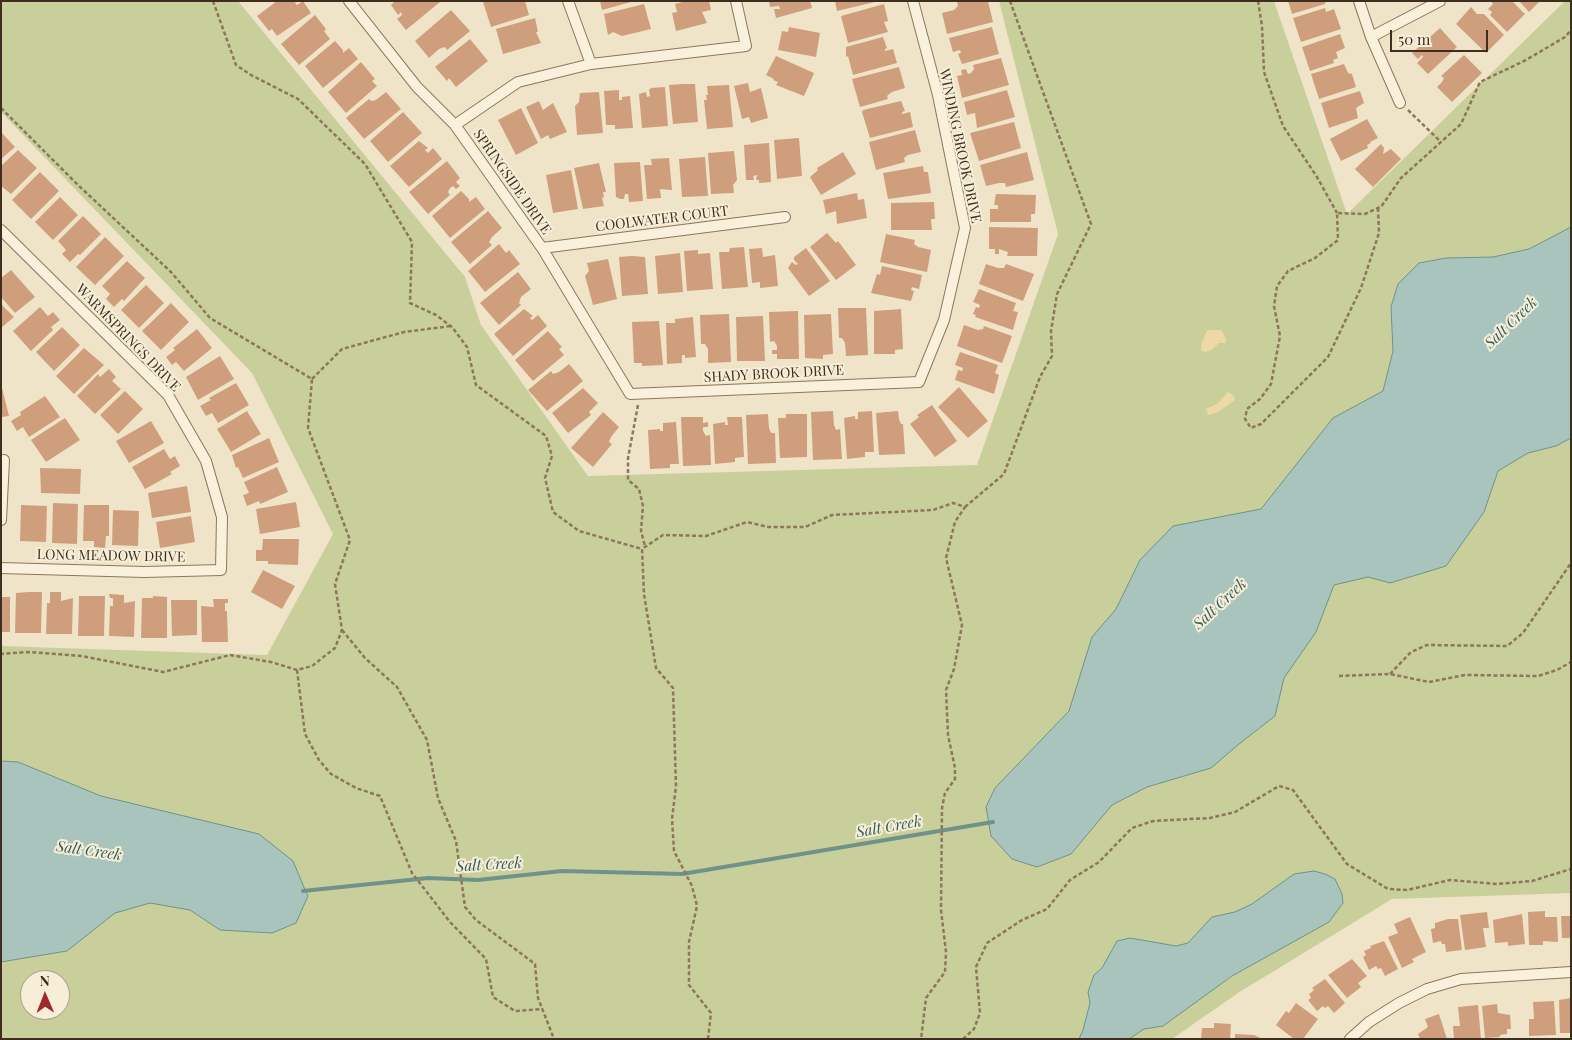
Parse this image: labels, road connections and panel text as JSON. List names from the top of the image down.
{
  "streets": {
    "street": [
      "WINDING BROOK DRIVE",
      "SPRINGSIDE DRIVE",
      "COOLWATER COURT",
      "WARMSPRINGS DRIVE",
      "SHADY BROOK DRIVE",
      "LONG MEADOW DRIVE"
    ]
  },
  "crossings": [
    ["WINDING BROOK DRIVE", "SHADY BROOK DRIVE"],
    ["SPRINGSIDE DRIVE", "COOLWATER COURT"],
    ["SPRINGSIDE DRIVE", "SHADY BROOK DRIVE"],
    ["WARMSPRINGS DRIVE", "LONG MEADOW DRIVE"]
  ],
  "water": ["Salt Creek"],
  "scale_bar": "50 m",
  "north": "top"
}
